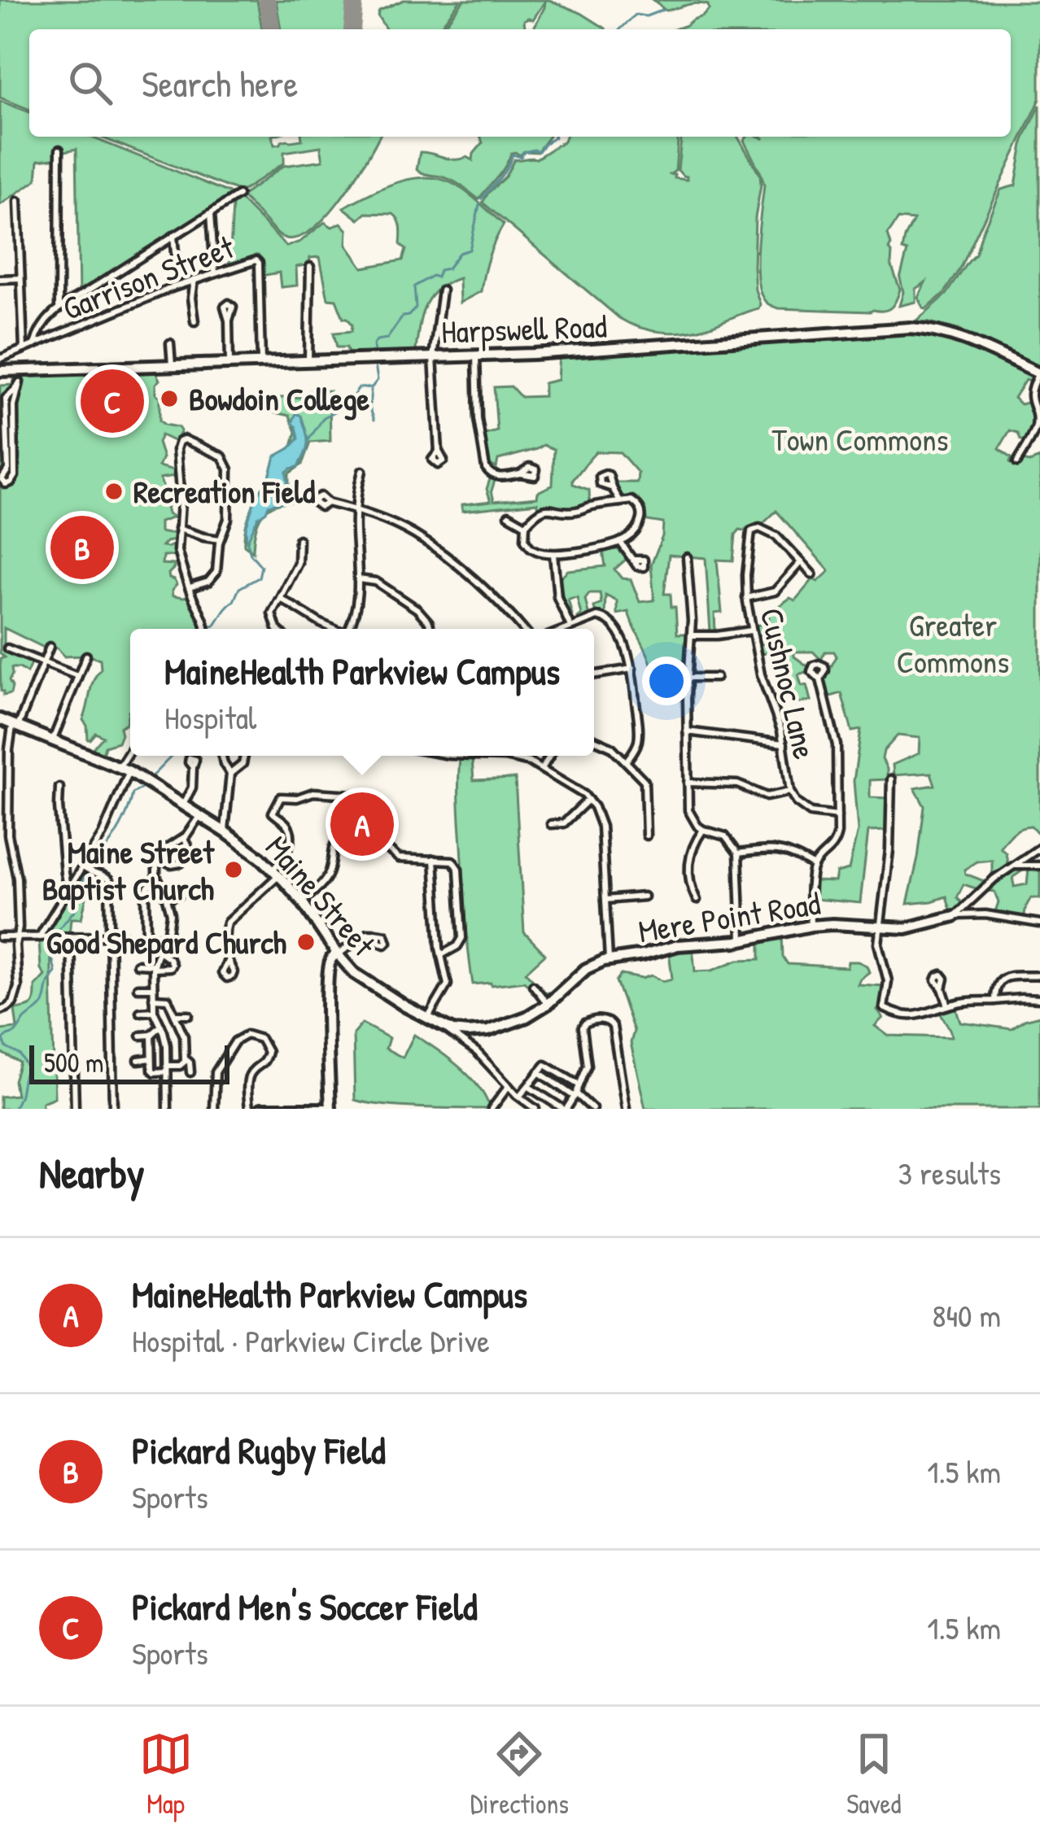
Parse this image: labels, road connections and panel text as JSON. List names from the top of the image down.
{
  "streets": {
    "street": [
      "Garrison Street",
      "Harpswell Road",
      "Cushnoc Lane",
      "Maine Street",
      "Mere Point Road"
    ]
  },
  "crossings": [
    ["Garrison Street", "Harpswell Road"],
    ["Maine Street", "Mere Point Road"]
  ],
  "parks": ["Town Commons", "Greater Commons"],
  "places": [
    "Bowdoin College",
    "Recreation Field",
    "Maine Street Baptist Church",
    "Good Shepard Church"
  ],
  "scale_bar": "500 m",
  "page": {
    "search": "Search here",
    "pins": ["C", "B", "A"],
    "popup": ["MaineHealth Parkview Campus", "Hospital"],
    "scale": "500 m",
    "heading": ["Nearby", "3 results"],
    "list": [
      {
        "mark": "A",
        "name": "MaineHealth Parkview Campus",
        "note": "Hospital · Parkview Circle Drive",
        "value": "840 m"
      },
      {
        "mark": "B",
        "name": "Pickard Rugby Field",
        "note": "Sports",
        "value": "1.5 km"
      },
      {
        "mark": "C",
        "name": "Pickard Men's Soccer Field",
        "note": "Sports",
        "value": "1.5 km"
      }
    ],
    "nav": ["Map", "Directions", "Saved"]
  }
}
